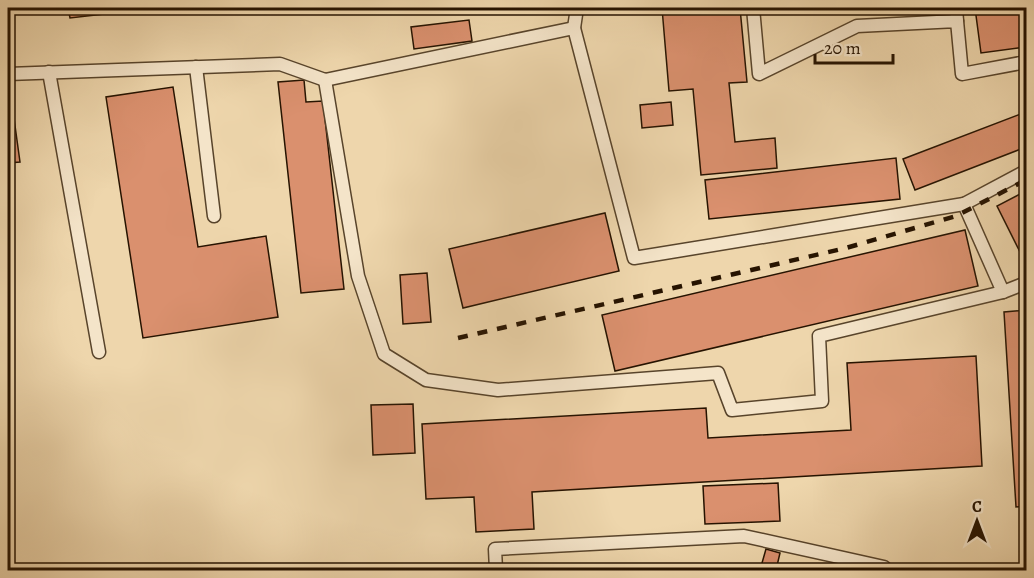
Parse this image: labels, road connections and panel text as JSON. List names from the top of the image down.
{
  "scale_bar": "20 m",
  "north": "top"
}
